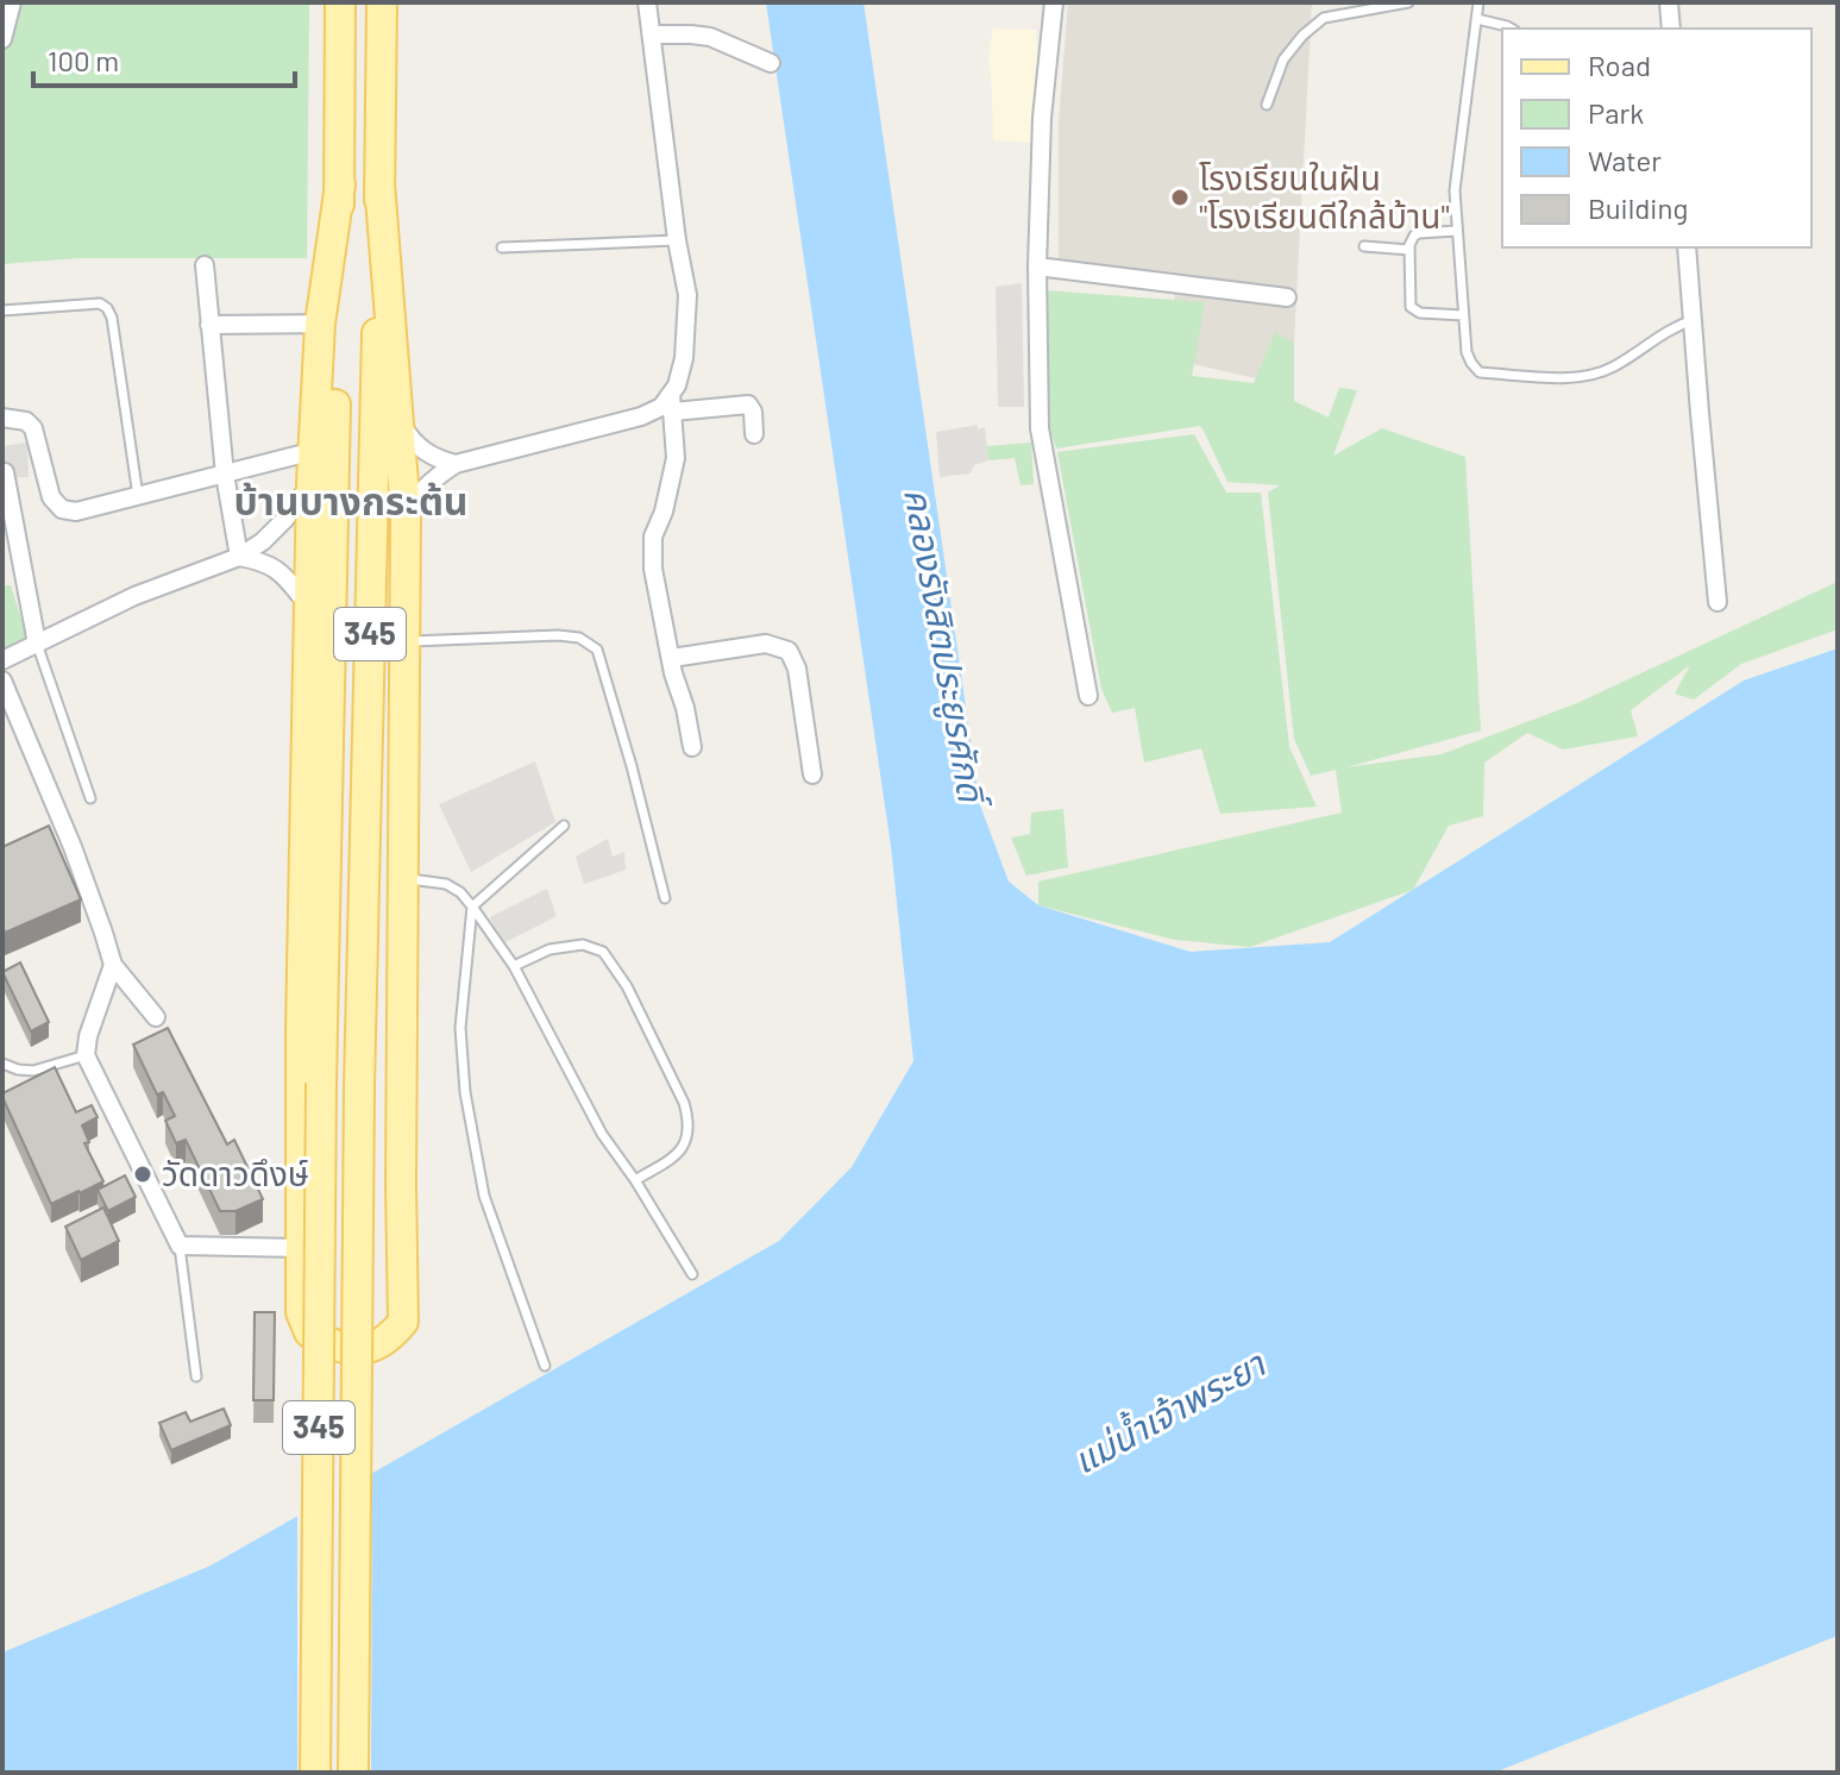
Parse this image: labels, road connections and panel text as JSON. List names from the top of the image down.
{
  "streets": {
    "main road": ["345"]
  },
  "districts": ["บ้านบางกระต้น"],
  "water": ["คลองรังสิตประยูรศักดิ์", "แม่น้ำเจ้าพระยา"],
  "places": ["โรงเรียนในฝัน \"โรงเรียนดีใกล้บ้าน\"", "วัดดาวดึงษ์"],
  "legend": [
    "Road",
    "Park",
    "Water",
    "Building"
  ],
  "scale_bar": "100 m"
}
